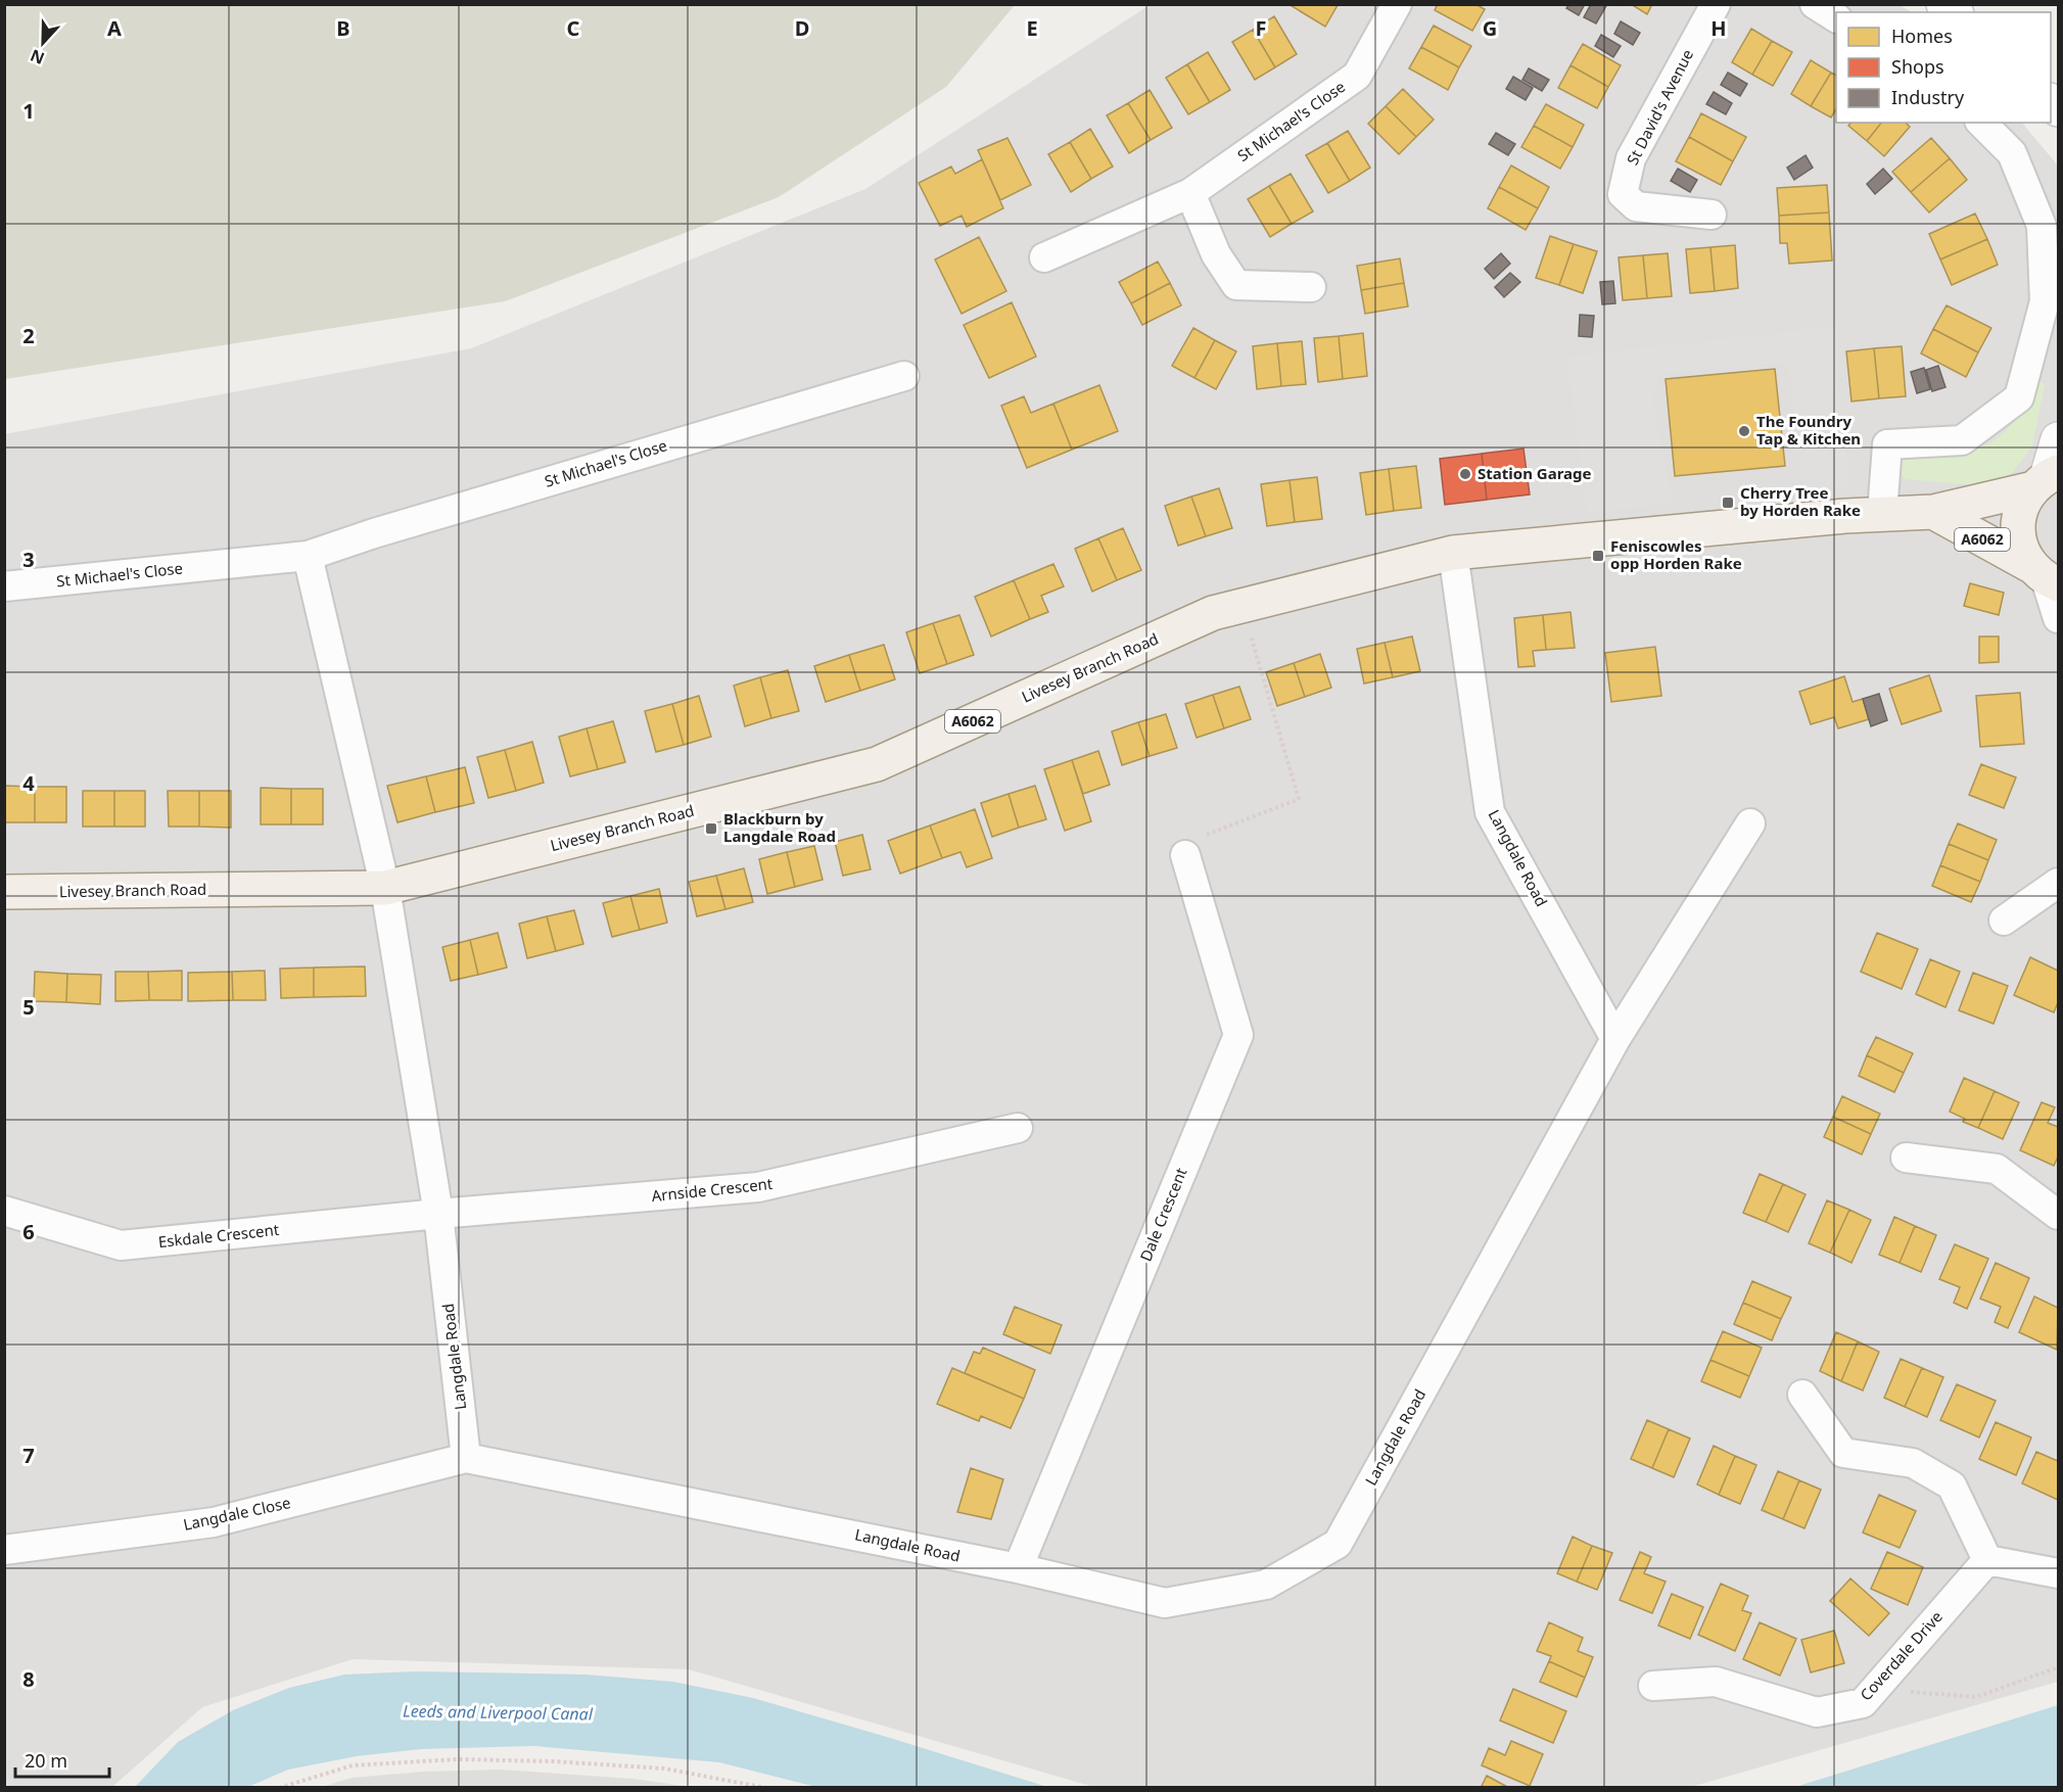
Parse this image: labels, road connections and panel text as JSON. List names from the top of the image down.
{
  "streets": {
    "main road": ["A6062", "Livesey Branch Road"],
    "street": [
      "St David's Avenue",
      "St Michael's Close",
      "Langdale Road",
      "Arnside Crescent",
      "Dale Crescent",
      "Eskdale Crescent",
      "Langdale Close",
      "Coverdale Drive"
    ]
  },
  "crossings": [
    ["A6062", "Livesey Branch Road"],
    ["Livesey Branch Road", "Langdale Road"],
    ["Langdale Road", "Arnside Crescent"],
    ["Langdale Road", "Dale Crescent"],
    ["Langdale Road", "Eskdale Crescent"],
    ["Langdale Road", "Langdale Close"],
    ["Arnside Crescent", "Eskdale Crescent"]
  ],
  "water": ["Leeds and Liverpool Canal"],
  "places": {
    "other": ["The Foundry Tap & Kitchen", "Station Garage"],
    "transit": ["Cherry Tree by Horden Rake", "Feniscowles opp Horden Rake", "Blackburn by Langdale Road"]
  },
  "legend": ["Homes", "Shops", "Industry"],
  "scale_bar": "20 m",
  "north": "bottom",
  "grid": {
    "columns": [
      "A",
      "B",
      "C",
      "D",
      "E",
      "F",
      "G",
      "H"
    ],
    "rows": [
      "1",
      "2",
      "3",
      "4",
      "5",
      "6",
      "7",
      "8"
    ]
  }
}
